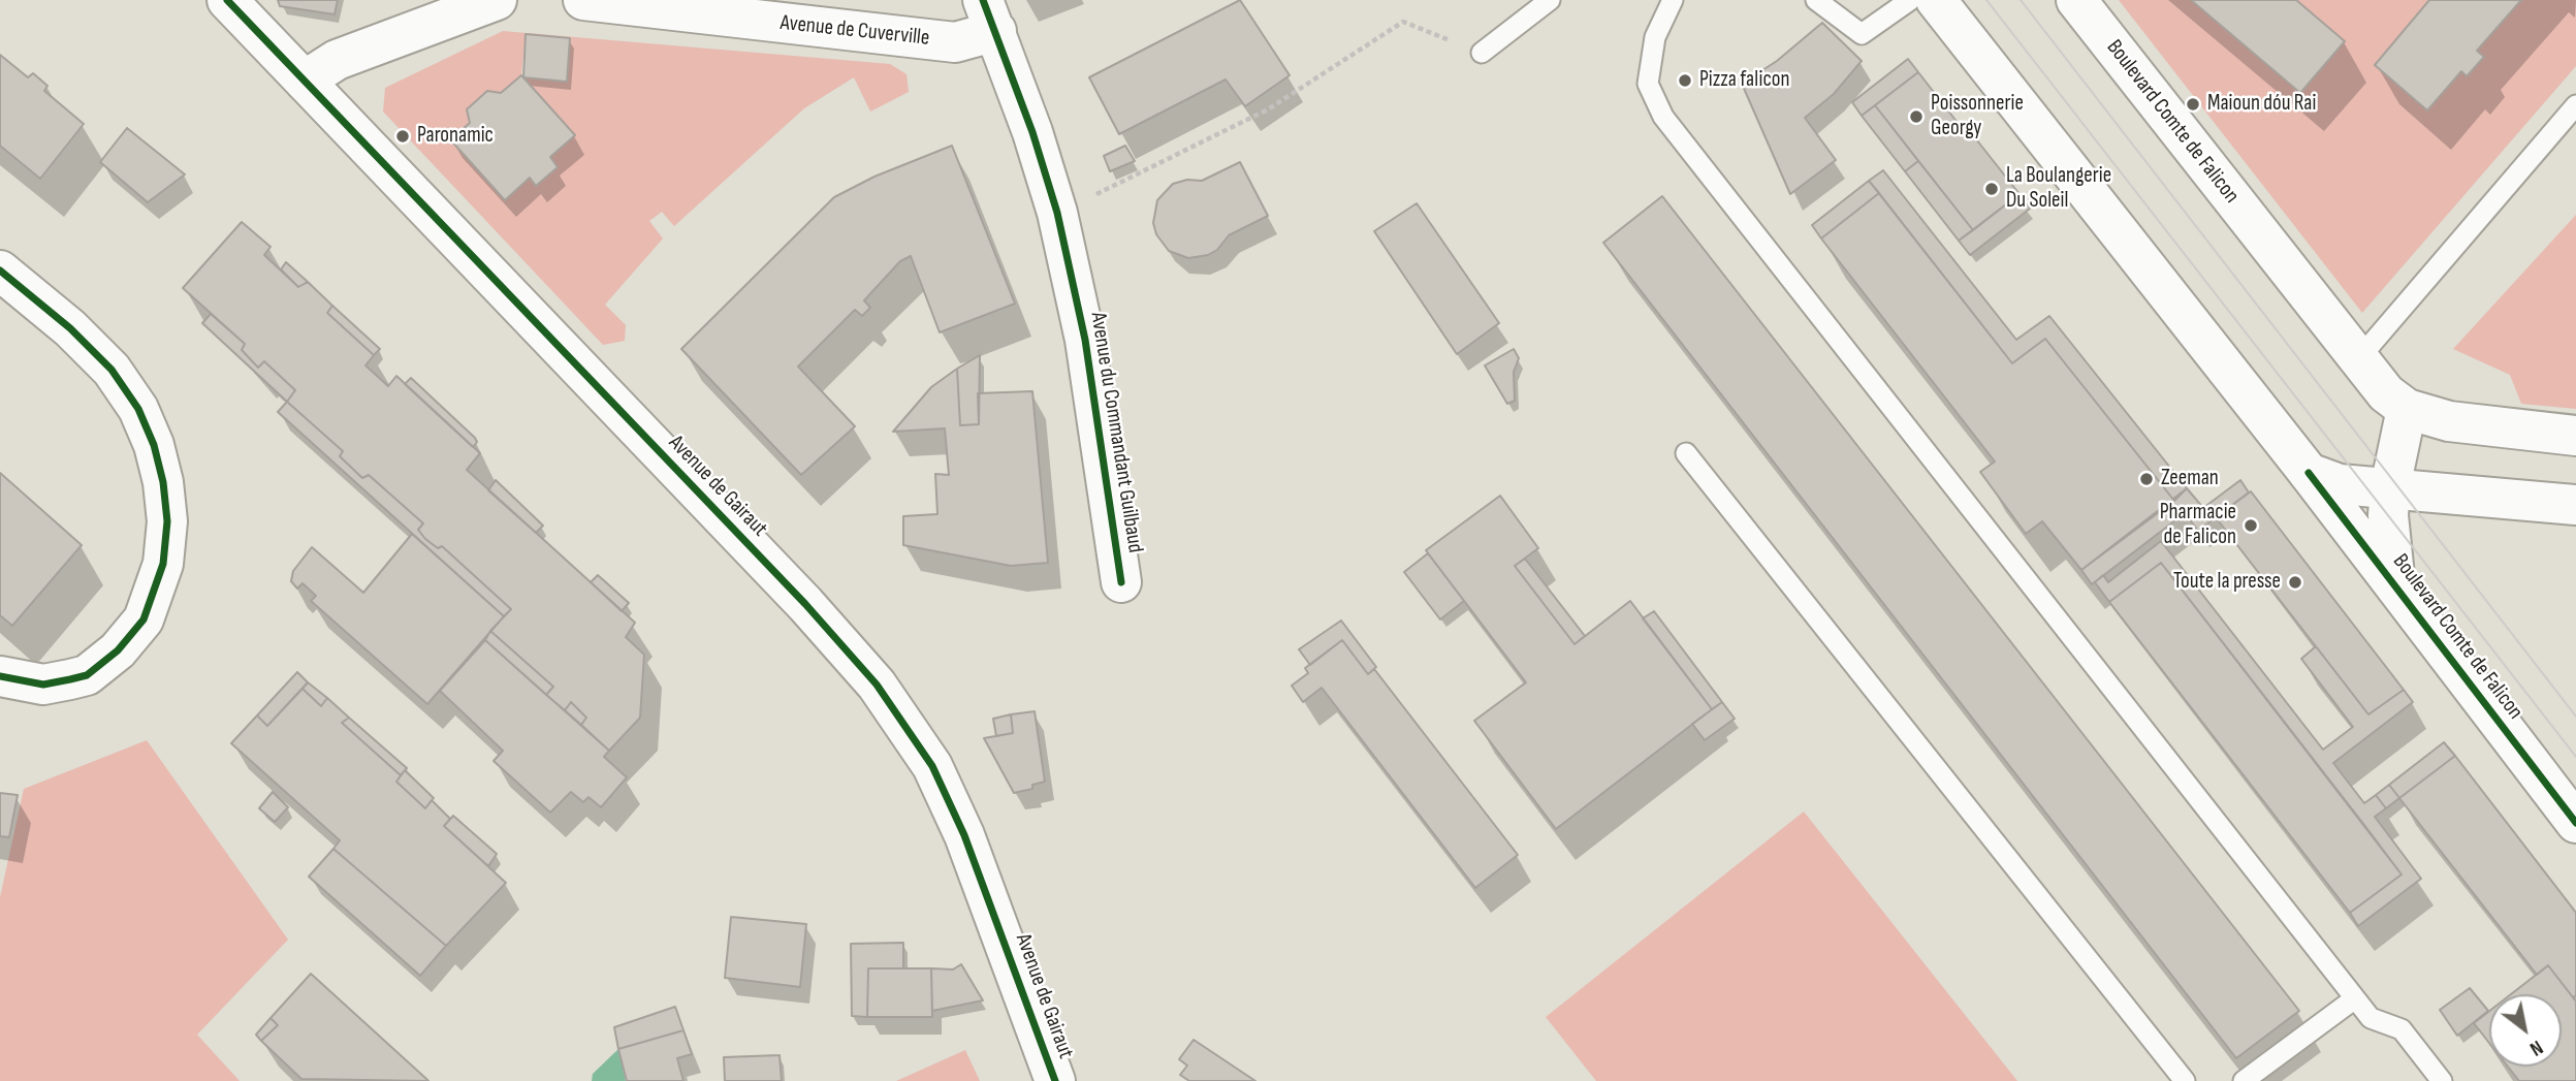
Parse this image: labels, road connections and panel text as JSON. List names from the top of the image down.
{
  "streets": {
    "street": [
      "Avenue de Cuverville",
      "Boulevard Comte de Falicon",
      "Avenue du Commandant Guilbaud",
      "Avenue de Gairaut"
    ]
  },
  "crossings": [
    ["Avenue de Cuverville", "Avenue du Commandant Guilbaud"]
  ],
  "places": [
    "Pizza falicon",
    "Maioun dóu Rai",
    "Poissonnerie Georgy",
    "Paronamic",
    "La Boulangerie Du Soleil",
    "Zeeman",
    "Pharmacie de Falicon",
    "Toute la presse"
  ],
  "north": "bottom right"
}
